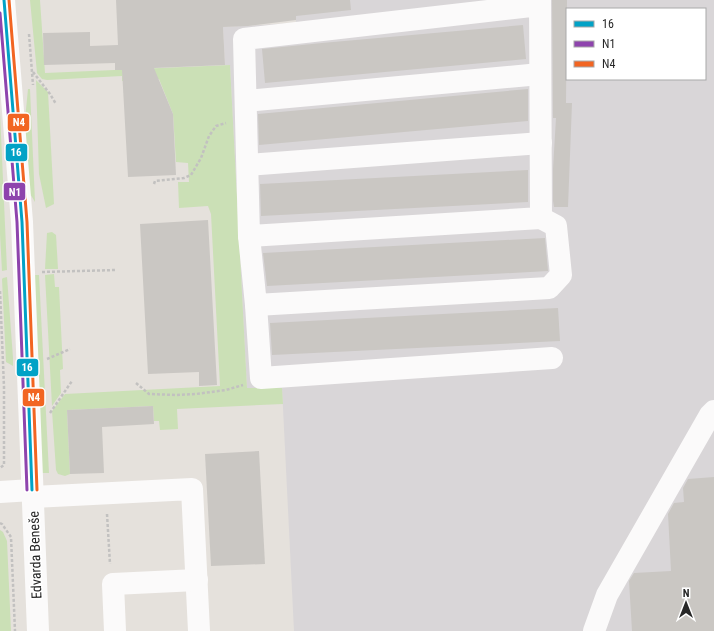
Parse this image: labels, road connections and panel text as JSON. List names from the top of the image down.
{
  "streets": {
    "street": ["Edvarda Beneše"]
  },
  "lines": ["transit line 16", "transit line N4", "transit line N1"],
  "legend": ["16", "N1", "N4"],
  "north": "top"
}
